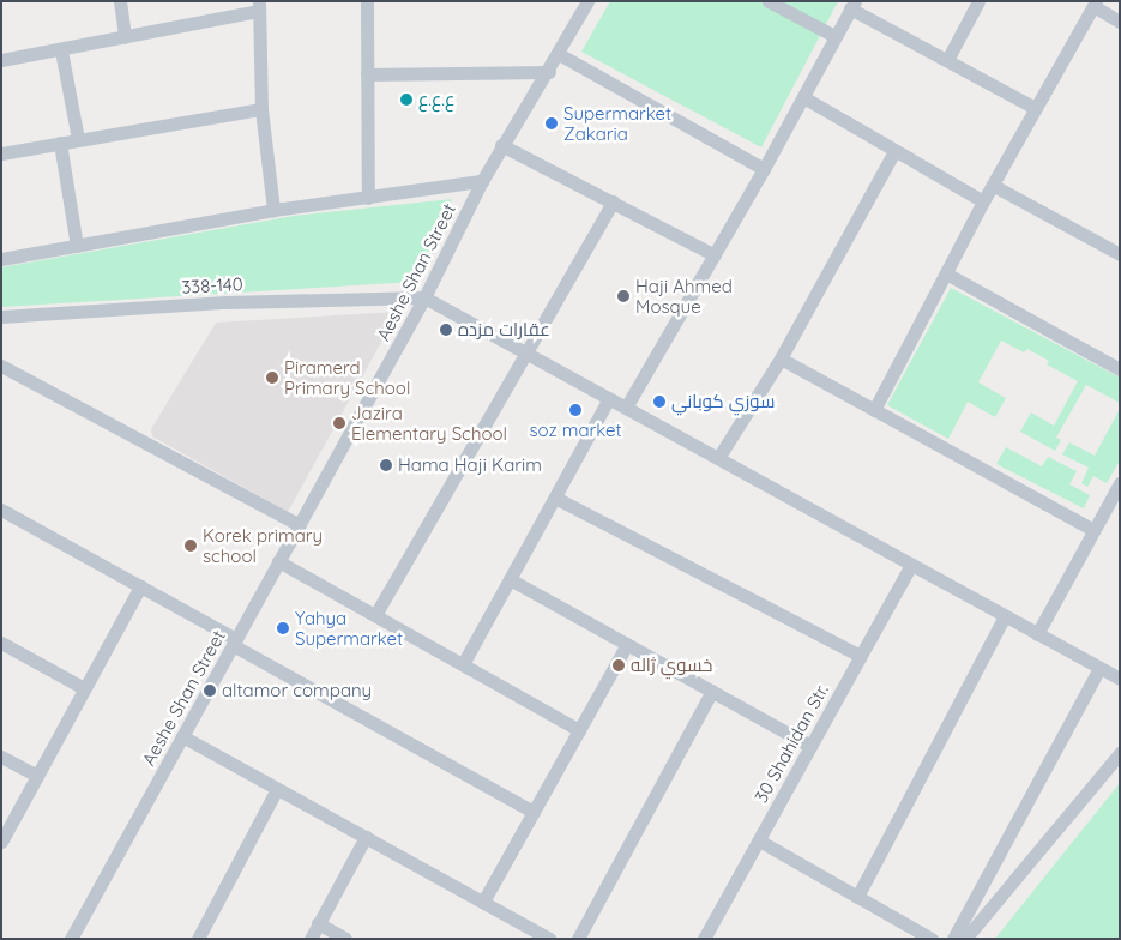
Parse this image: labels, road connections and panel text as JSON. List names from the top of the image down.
{
  "streets": {
    "street": ["Aeshe Shan Street", "338-140", "30 Shahidan Str."]
  },
  "crossings": [
    ["Aeshe Shan Street", "338-140"]
  ],
  "places": [
    "ع.ع.ع",
    "Supermarket Zakaria",
    "Haji Ahmed Mosque",
    "عقارات مزده",
    "Piramerd Primary School",
    "سوزي كوباني",
    "soz market",
    "Jazira Elementary School",
    "Hama Haji Karim",
    "Korek primary school",
    "Yahya Supermarket",
    "خسوي ژاله",
    "altamor company"
  ]
}
